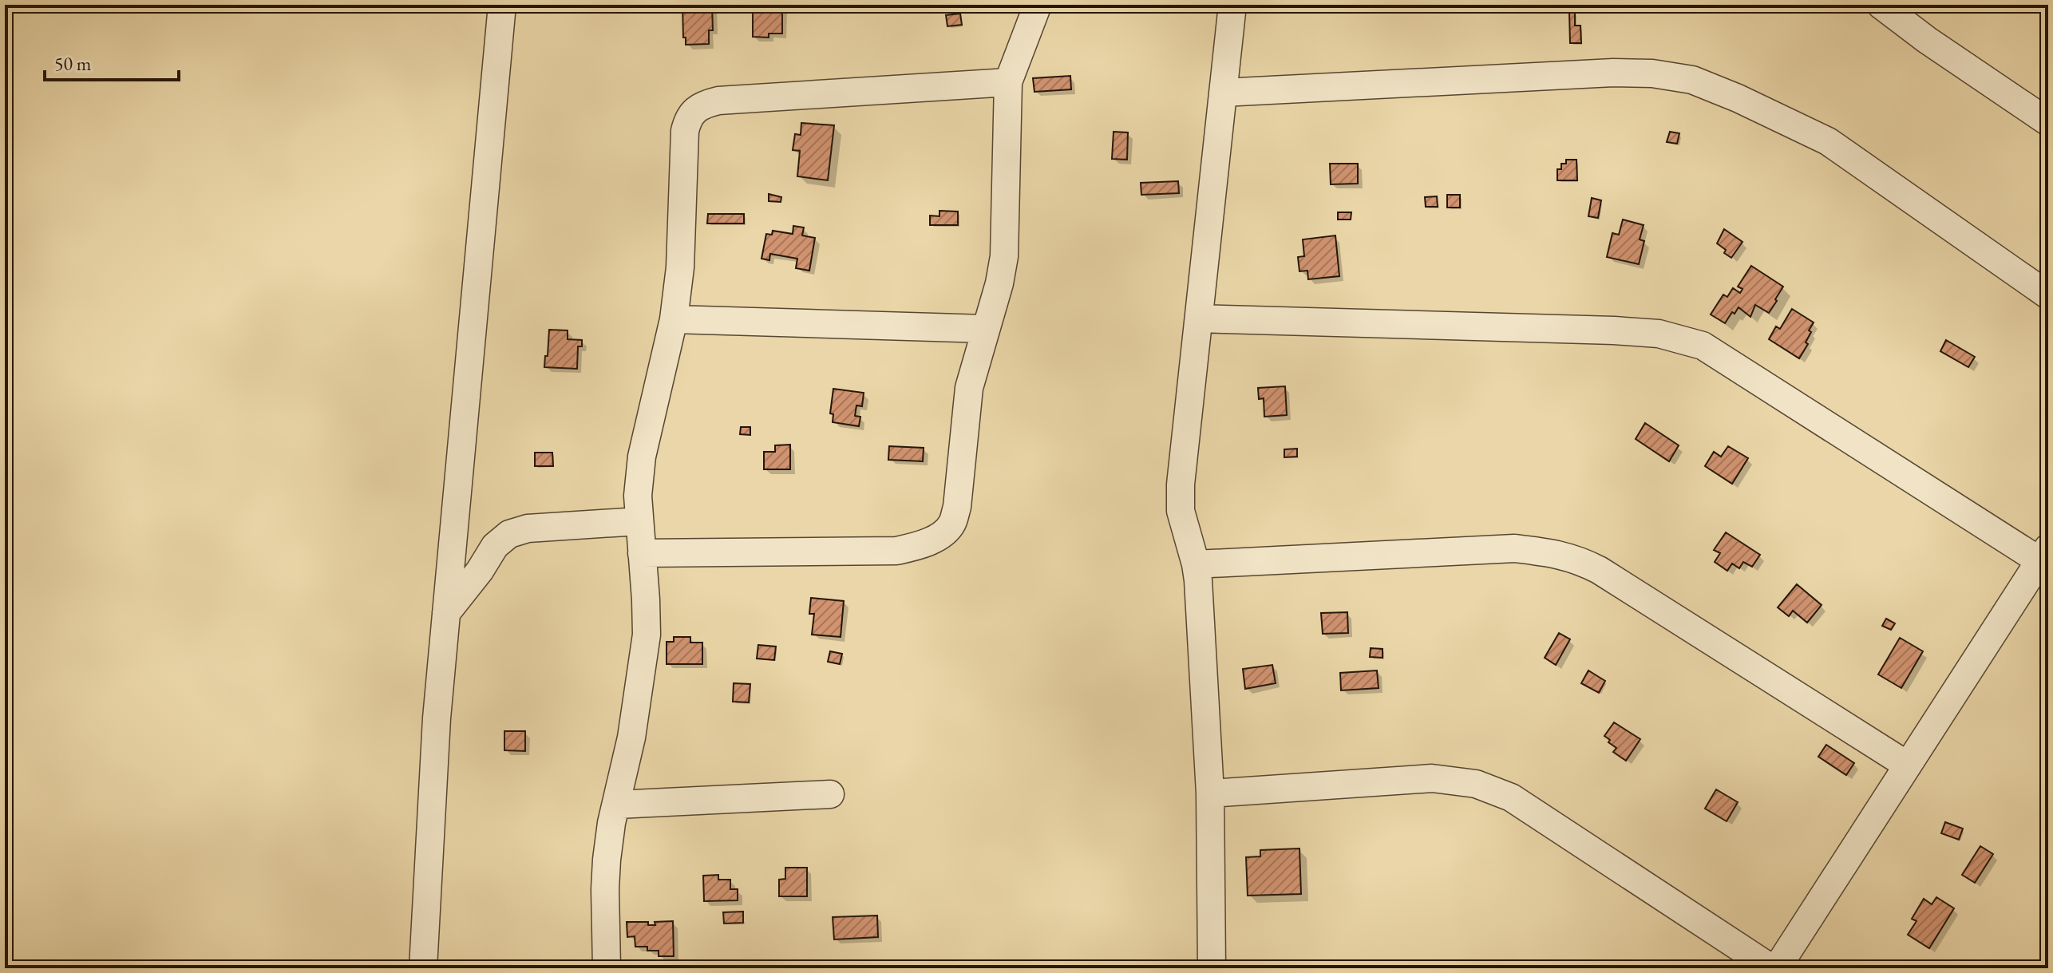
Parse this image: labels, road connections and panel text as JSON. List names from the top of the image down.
{
  "scale_bar": "50 m"
}
